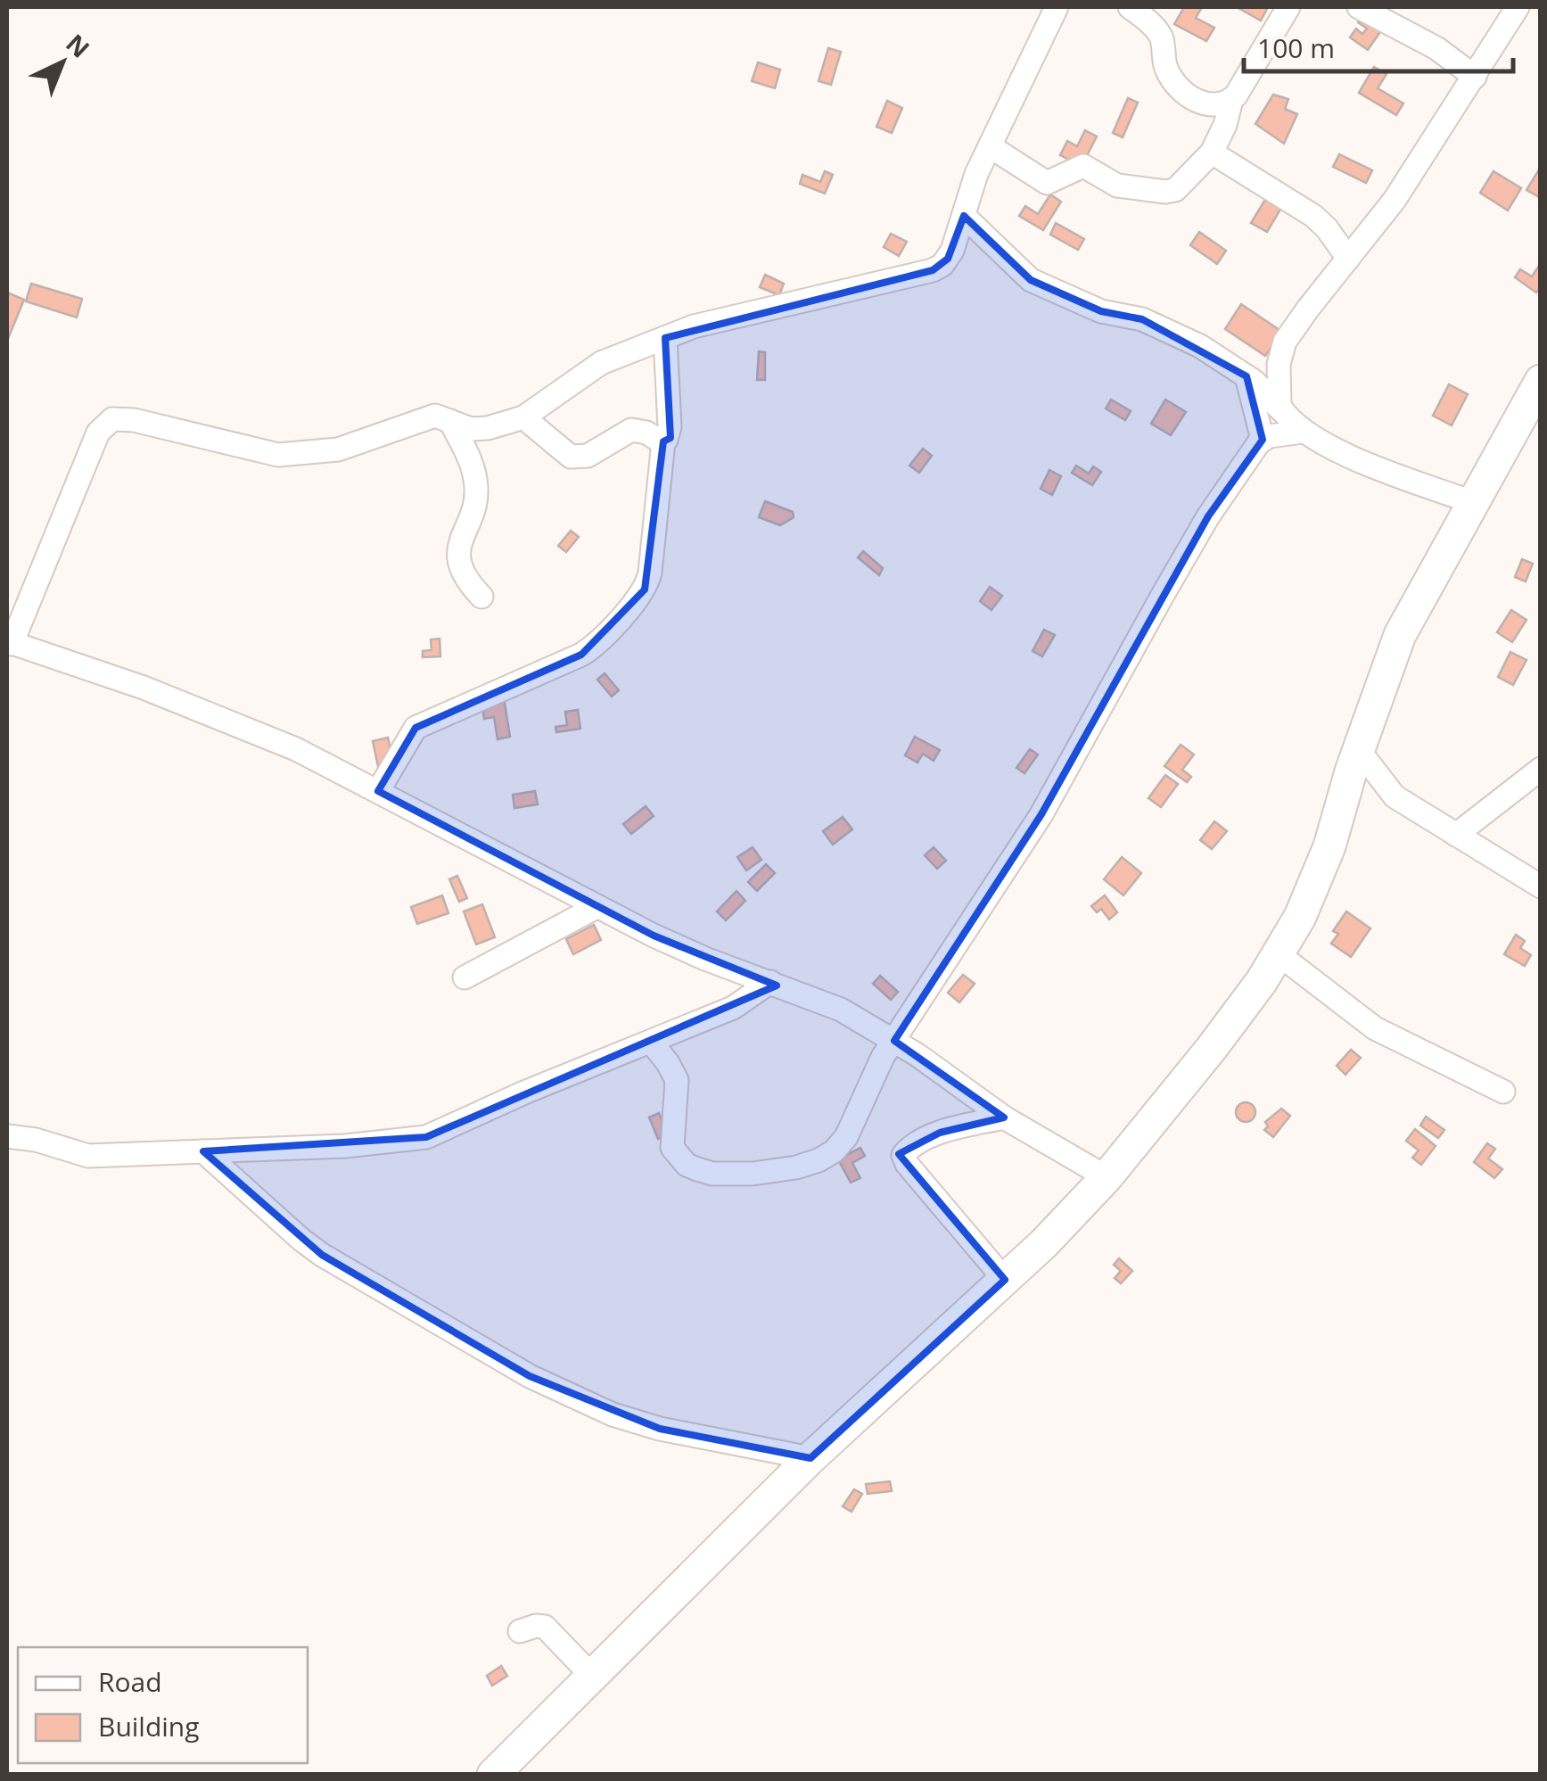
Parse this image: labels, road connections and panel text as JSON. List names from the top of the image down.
{
  "legend": ["Road", "Building"],
  "scale_bar": "100 m",
  "north": "top right"
}
